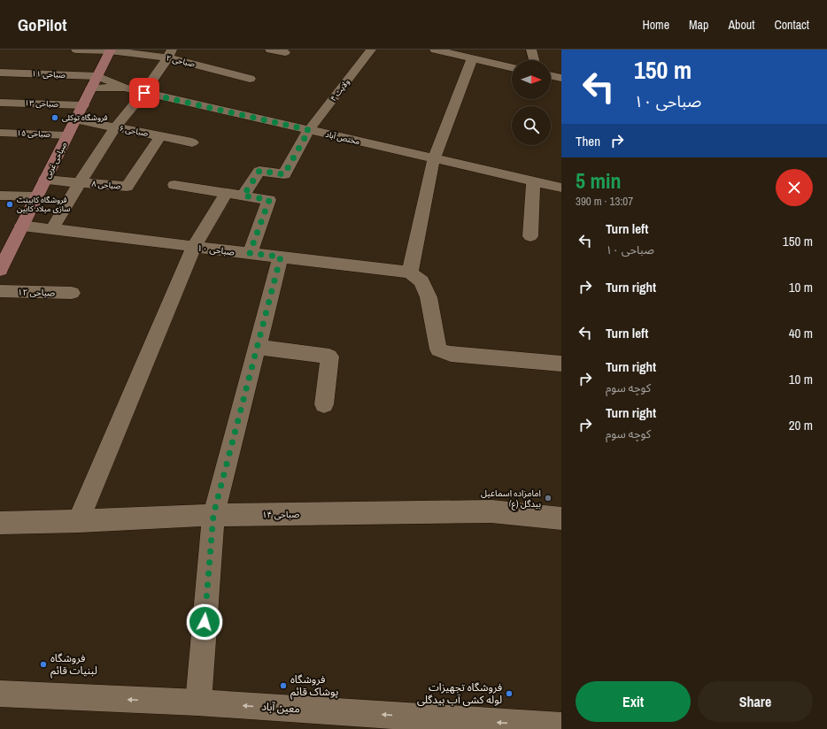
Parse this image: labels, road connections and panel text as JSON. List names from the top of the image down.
{
  "streets": {
    "main road": ["صباحی غربی"],
    "street": [
      "صباحی ۲",
      "صباحی ۱۱",
      "ولایت ۴",
      "صباحی ۱۳",
      "صباحی ۶",
      "صباحی ۱۵",
      "مختص آباد",
      "صباحی ۸",
      "صباحی ۱۰",
      "صباحی ۱۲",
      "صباحی ۱۴",
      "معین آباد"
    ]
  },
  "crossings": [
    ["صباحی ۲", "صباحی غربی"],
    ["صباحی ۱۱", "صباحی غربی"],
    ["ولایت ۴", "مختص آباد"],
    ["صباحی ۱۳", "صباحی غربی"],
    ["صباحی ۶", "صباحی غربی"],
    ["صباحی ۶", "صباحی ۸"],
    ["صباحی ۱۵", "صباحی غربی"],
    ["صباحی غربی", "صباحی ۸"],
    ["صباحی غربی", "صباحی ۱۰"]
  ],
  "one_way": ["معین آباد"],
  "places": [
    "فروشگاه توکلی",
    "فروشگاه کابینت سازی میلاد کابین",
    "امامزاده اسماعیل (ع) بیدگل",
    "فروشگاه لبنیات قائم",
    "فروشگاه پوشاک قائم",
    "فروشگاه تجهیزات لوله کشی آب بیدگلی"
  ],
  "north": "right",
  "page": {
    "header": "GoPilot",
    "nav": [
      "Home",
      "Map",
      "About",
      "Contact"
    ],
    "turn": ["150 m", "صباحی ۱۰"],
    "then": "Then",
    "heading": ["5 min", "390 m · 13:07"],
    "list": [
      {
        "name": "Turn left",
        "note": "صباحی ۱۰",
        "value": "150 m"
      },
      {
        "name": "Turn right",
        "value": "10 m"
      },
      {
        "name": "Turn left",
        "value": "40 m"
      },
      {
        "name": "Turn right",
        "note": "کوچه سوم",
        "value": "10 m"
      },
      {
        "name": "Turn right",
        "note": "کوچه سوم",
        "value": "20 m"
      }
    ],
    "buttons": ["Exit", "Share"]
  }
}
